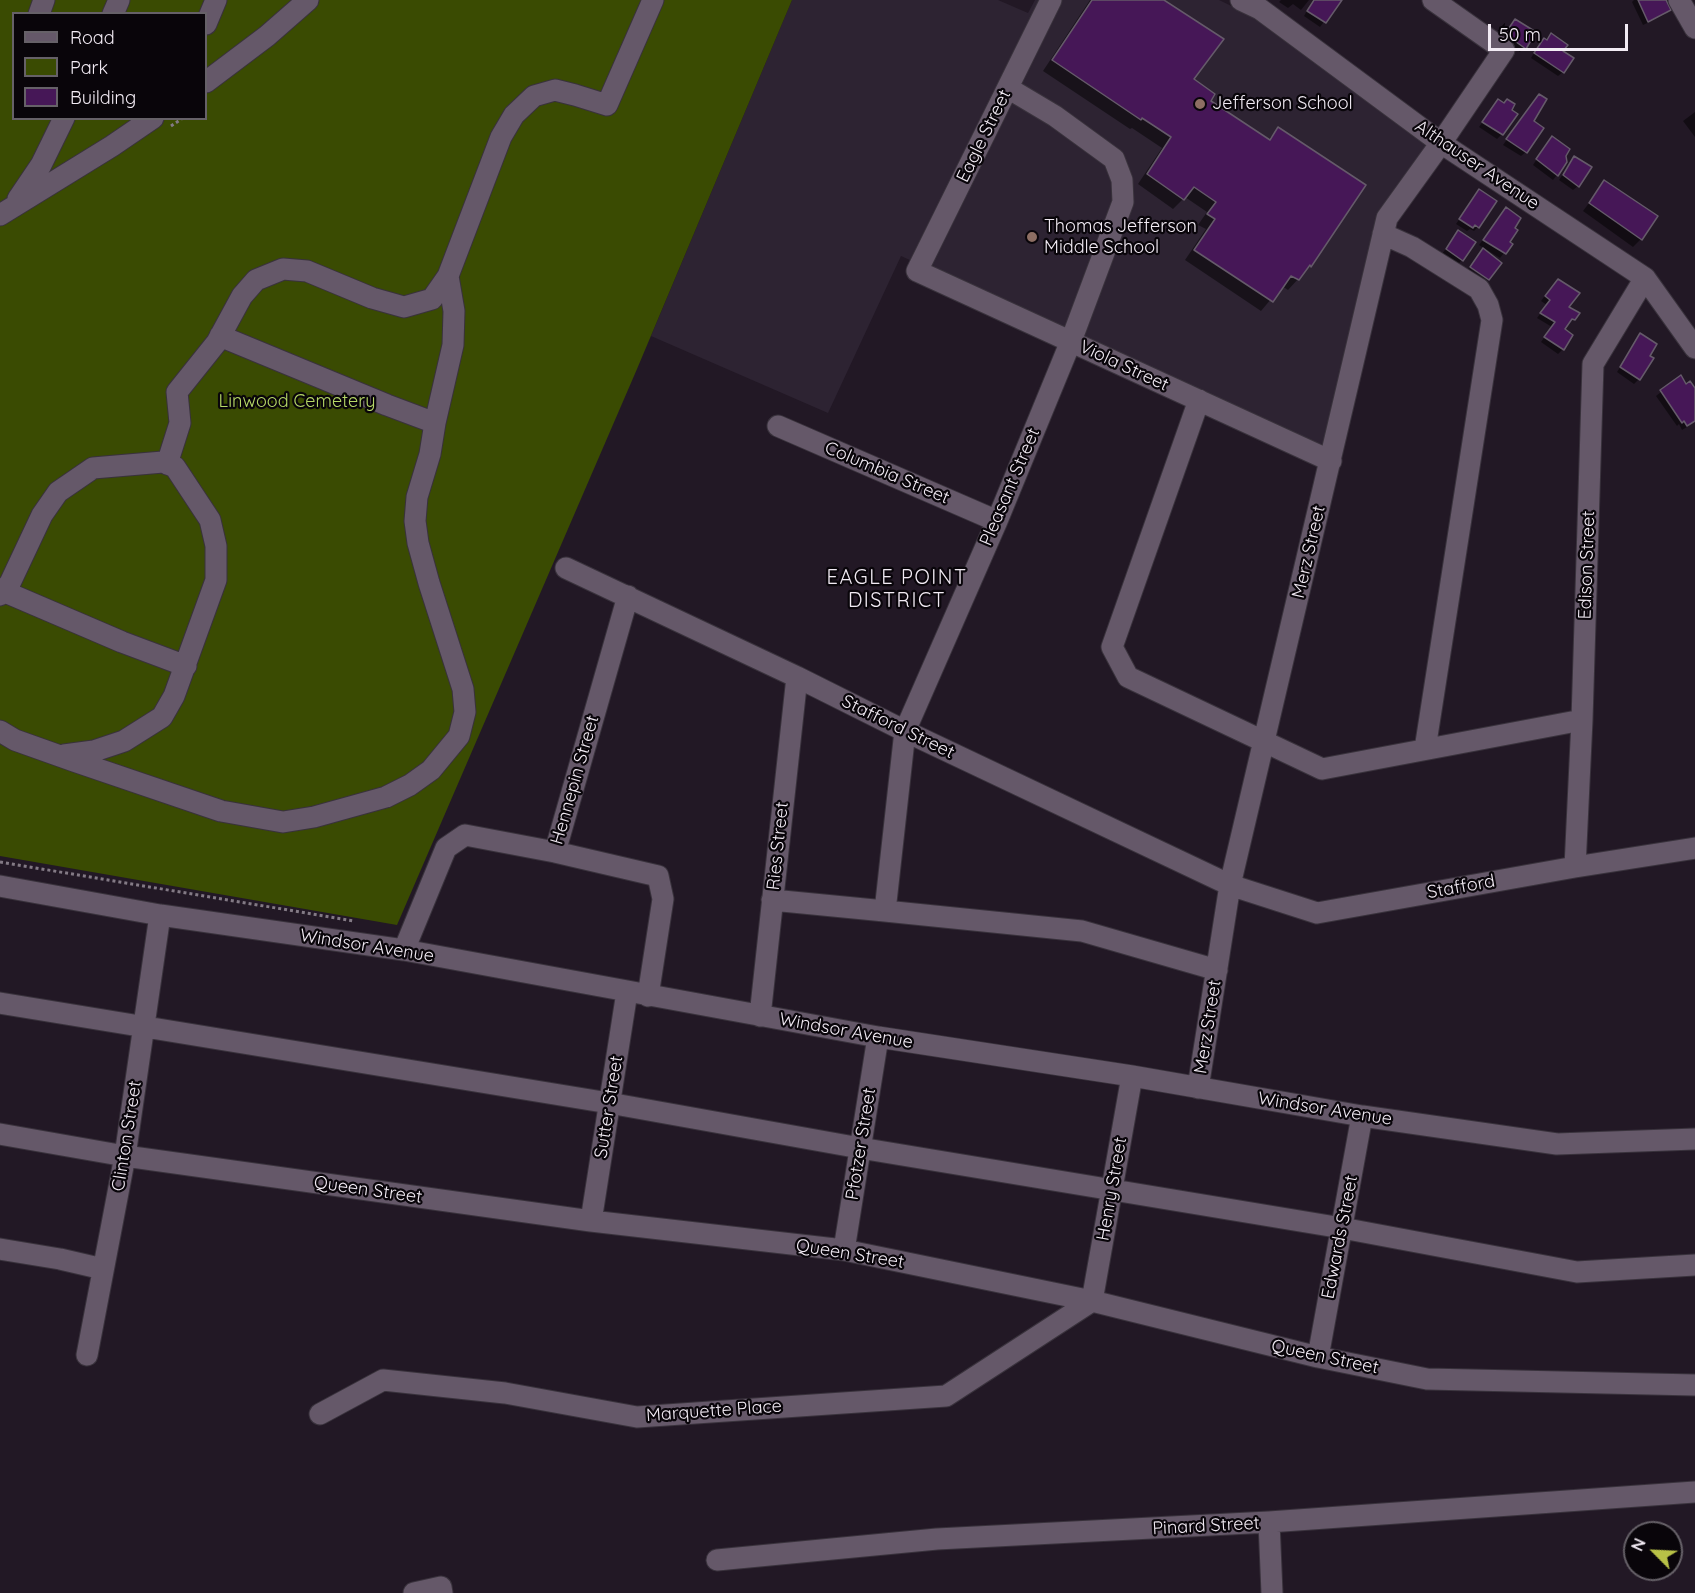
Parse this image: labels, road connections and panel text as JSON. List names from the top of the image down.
{
  "streets": {
    "street": [
      "Eagle Street",
      "Althauser Avenue",
      "Viola Street",
      "Columbia Street",
      "Pleasant Street",
      "Merz Street",
      "Edison Street",
      "Stafford Street",
      "Hennepin Street",
      "Ries Street",
      "Stafford",
      "Windsor Avenue",
      "Sutter Street",
      "Clinton Street",
      "Pfotzer Street",
      "Henry Street",
      "Queen Street",
      "Edwards Street",
      "Marquette Place",
      "Pinard Street"
    ]
  },
  "crossings": [
    ["Eagle Street", "Viola Street"],
    ["Eagle Street", "Pleasant Street"],
    ["Althauser Avenue", "Merz Street"],
    ["Althauser Avenue", "Edison Street"],
    ["Viola Street", "Pleasant Street"],
    ["Viola Street", "Merz Street"],
    ["Columbia Street", "Pleasant Street"],
    ["Pleasant Street", "Stafford Street"],
    ["Merz Street", "Stafford Street"],
    ["Merz Street", "Stafford"],
    ["Merz Street", "Windsor Avenue"],
    ["Edison Street", "Stafford"],
    ["Stafford Street", "Hennepin Street"],
    ["Stafford Street", "Ries Street"],
    ["Stafford Street", "Stafford"],
    ["Hennepin Street", "Windsor Avenue"],
    ["Hennepin Street", "Sutter Street"],
    ["Ries Street", "Windsor Avenue"],
    ["Windsor Avenue", "Sutter Street"],
    ["Windsor Avenue", "Clinton Street"],
    ["Windsor Avenue", "Pfotzer Street"],
    ["Windsor Avenue", "Henry Street"],
    ["Windsor Avenue", "Edwards Street"],
    ["Sutter Street", "Queen Street"],
    ["Clinton Street", "Queen Street"],
    ["Pfotzer Street", "Queen Street"],
    ["Henry Street", "Queen Street"],
    ["Henry Street", "Marquette Place"],
    ["Queen Street", "Edwards Street"],
    ["Queen Street", "Marquette Place"]
  ],
  "districts": ["EAGLE POINT DISTRICT"],
  "parks": ["Linwood Cemetery"],
  "places": ["Jefferson School", "Thomas Jefferson Middle School"],
  "legend": ["Road", "Park", "Building"],
  "scale_bar": "50 m",
  "north": "top left"
}
